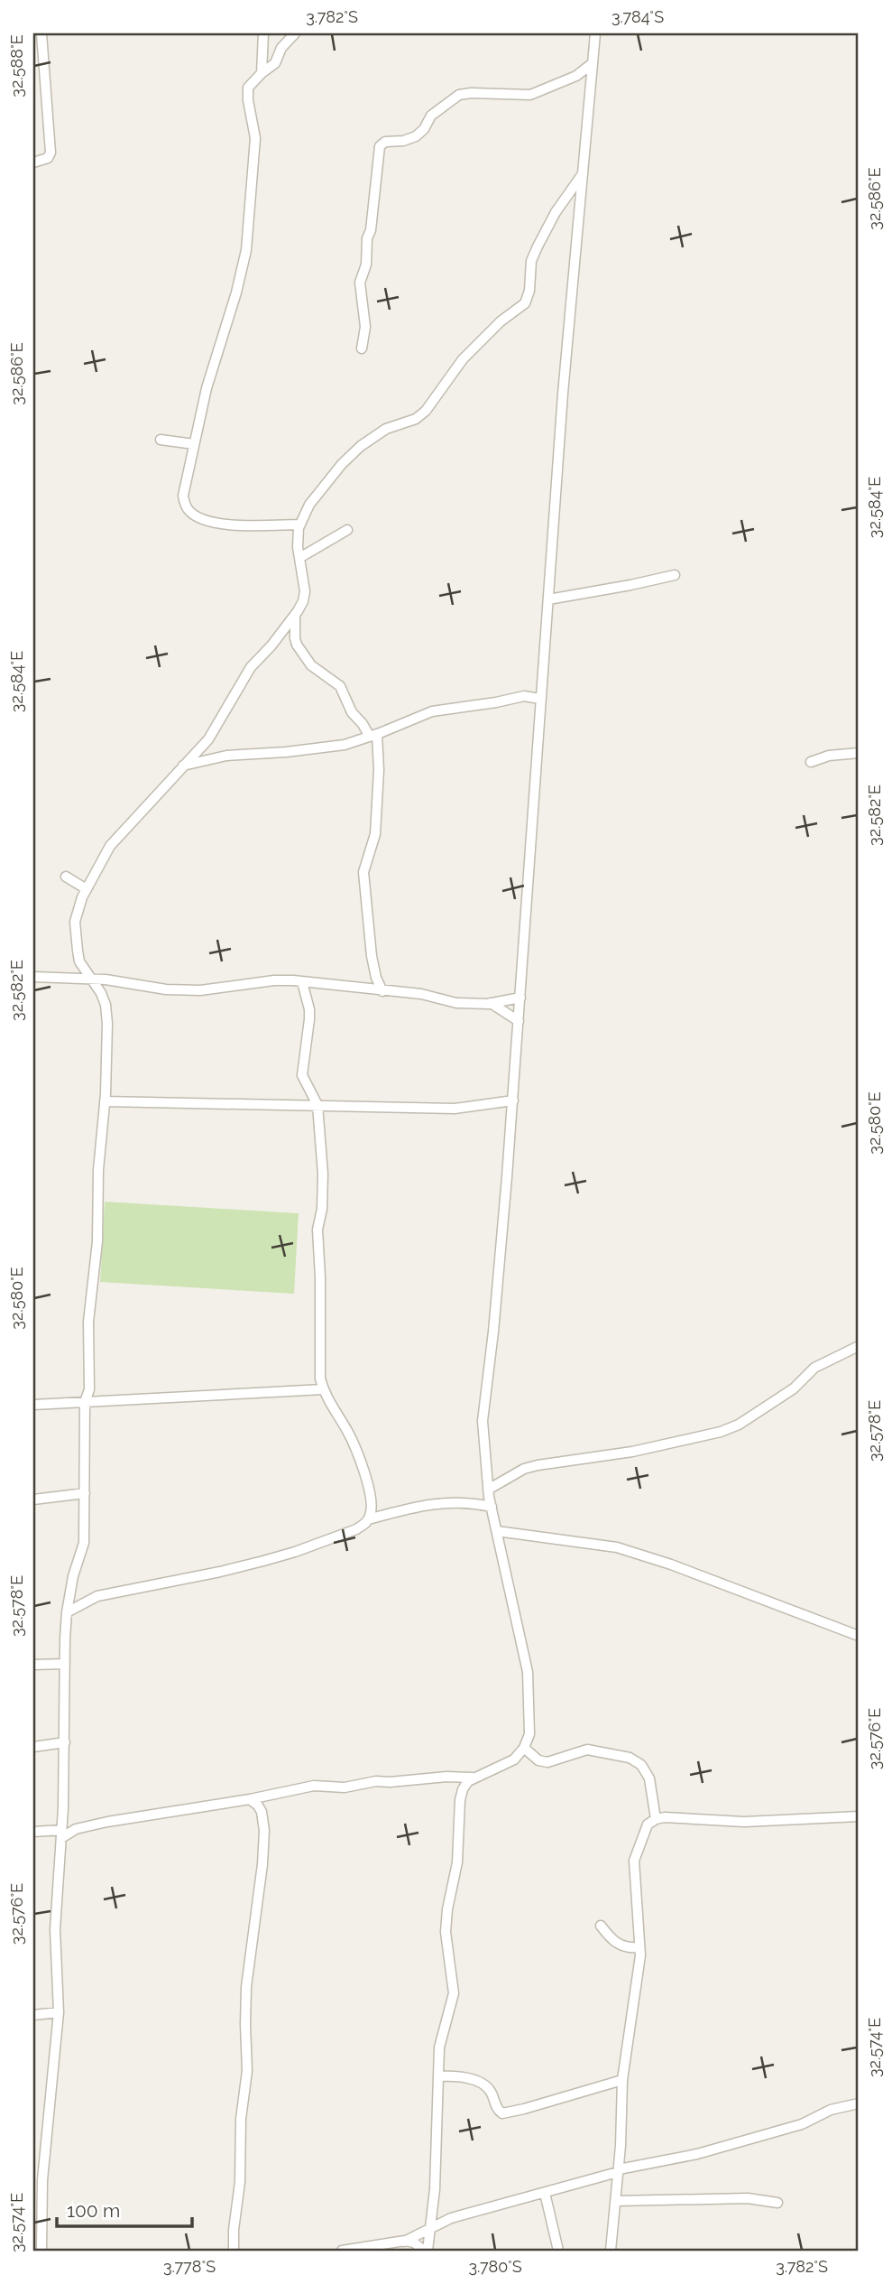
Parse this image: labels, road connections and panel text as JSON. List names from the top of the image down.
{
  "scale_bar": "100 m",
  "coordinates": [
    "3.782°S",
    "3.784°S",
    "32.588°E",
    "32.586°E",
    "32.584°E",
    "32.582°E",
    "32.580°E",
    "32.578°E",
    "32.576°E",
    "32.574°E",
    "3.778°S",
    "3.780°S"
  ]
}
